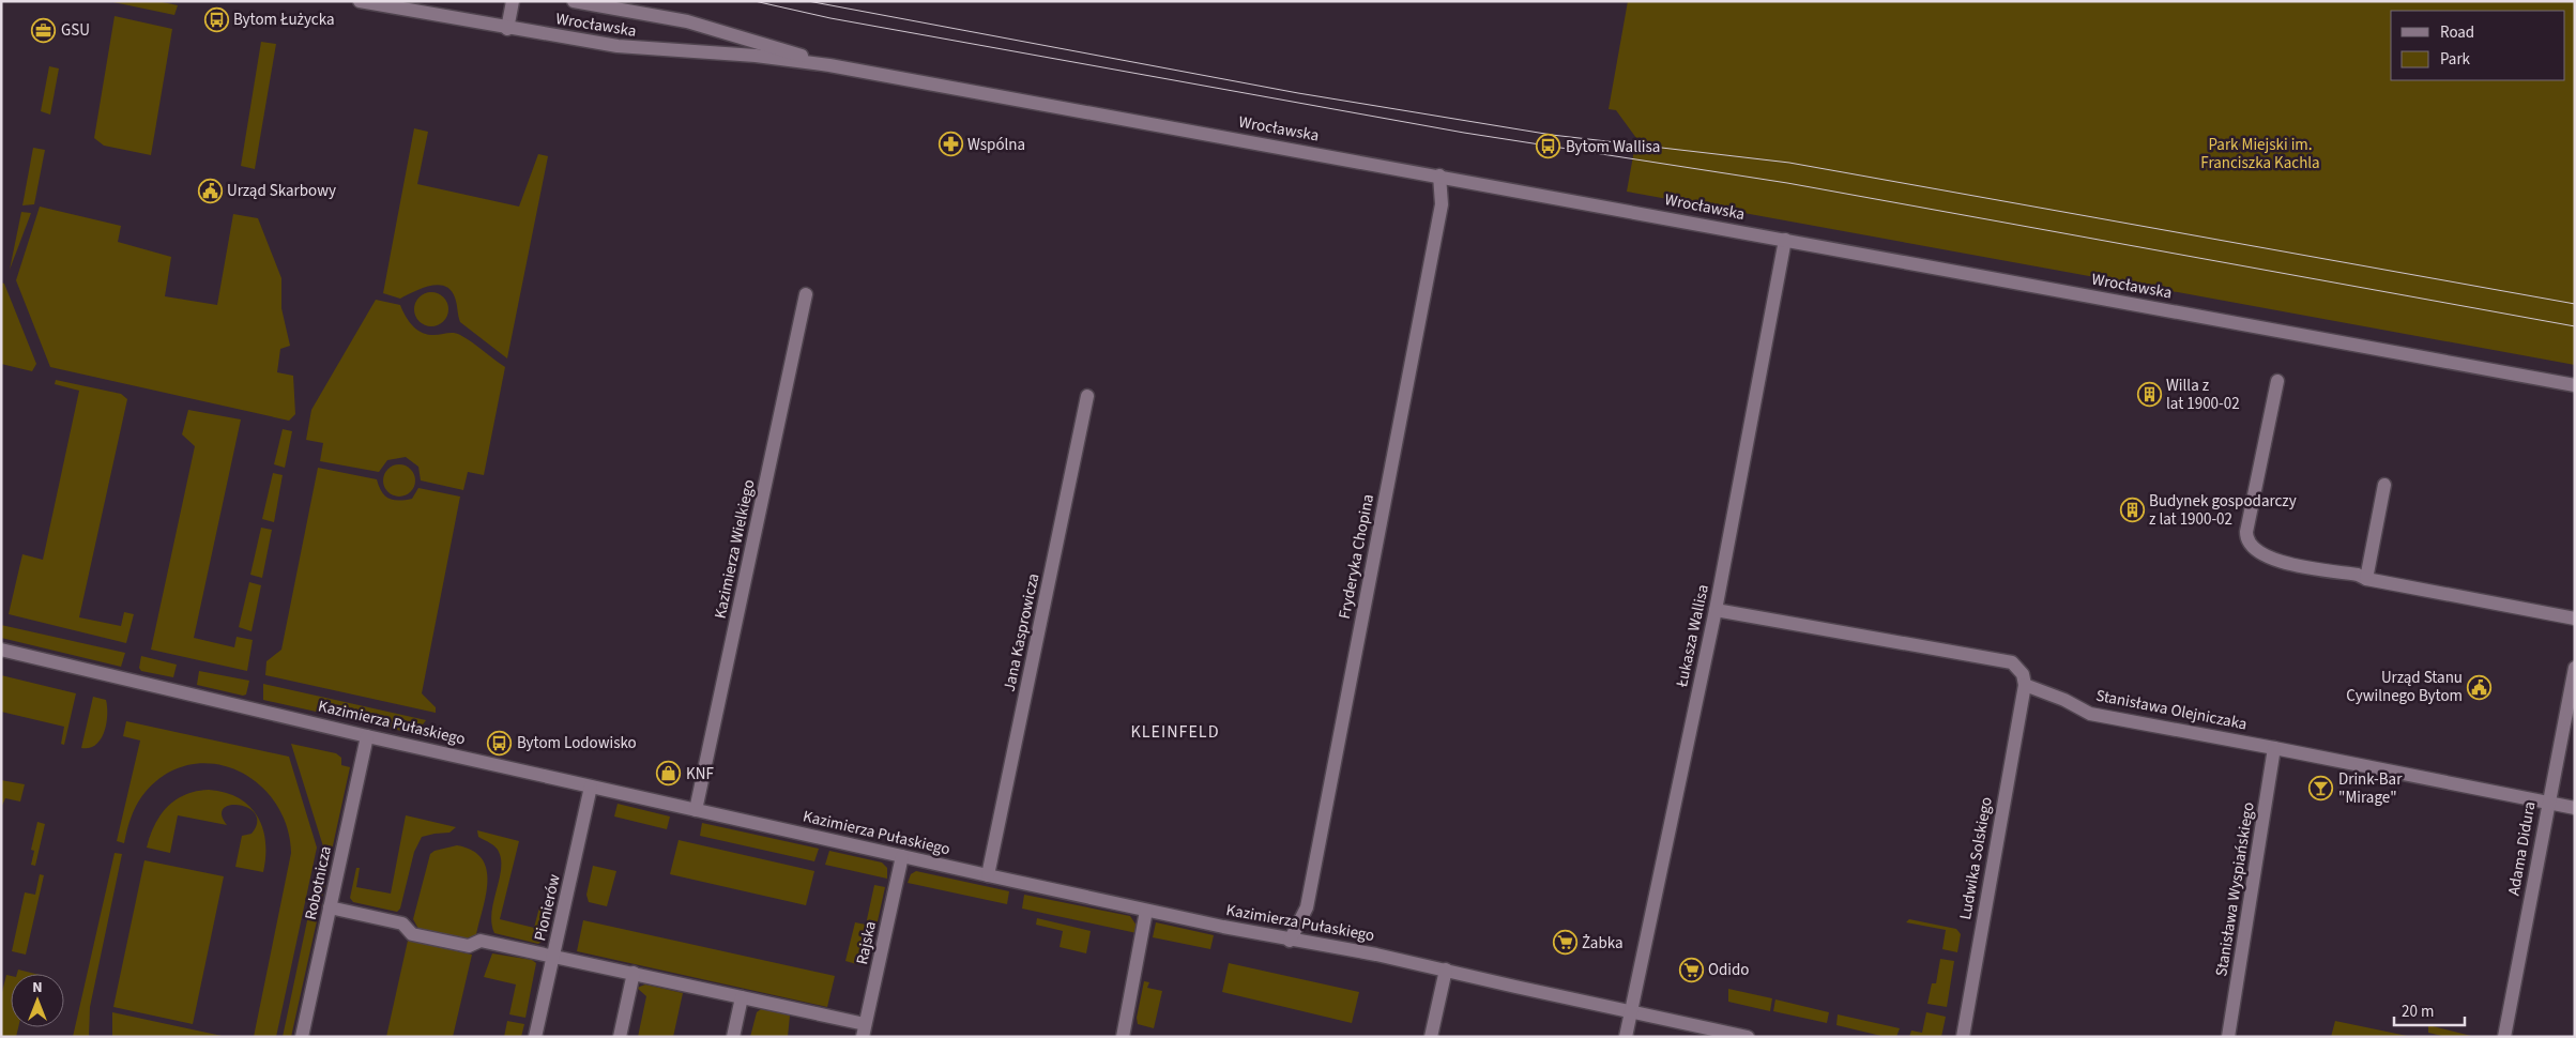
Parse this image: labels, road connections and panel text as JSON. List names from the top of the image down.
{
  "streets": {
    "street": [
      "Wrocławska",
      "Kazimierza Wielkiego",
      "Fryderyka Chopina",
      "Jana Kasprowicza",
      "Łukasza Wallisa",
      "Stanisława Olejniczaka",
      "Kazimierza Pułaskiego",
      "Adama Didura",
      "Ludwika Solskiego",
      "Robotnicza",
      "Stanisława Wyspiańskiego",
      "Pionierów",
      "Rajska"
    ]
  },
  "crossings": [
    ["Wrocławska", "Fryderyka Chopina"],
    ["Wrocławska", "Łukasza Wallisa"],
    ["Kazimierza Wielkiego", "Kazimierza Pułaskiego"],
    ["Fryderyka Chopina", "Kazimierza Pułaskiego"],
    ["Jana Kasprowicza", "Kazimierza Pułaskiego"],
    ["Łukasza Wallisa", "Kazimierza Pułaskiego"],
    ["Stanisława Olejniczaka", "Adama Didura"],
    ["Stanisława Olejniczaka", "Ludwika Solskiego"],
    ["Stanisława Olejniczaka", "Stanisława Wyspiańskiego"],
    ["Kazimierza Pułaskiego", "Robotnicza"],
    ["Kazimierza Pułaskiego", "Pionierów"],
    ["Kazimierza Pułaskiego", "Rajska"]
  ],
  "districts": ["KLEINFELD"],
  "parks": ["Park Miejski im. Franciszka Kachla"],
  "places": {
    "bus stop": ["Bytom Łużycka", "Bytom Wallisa", "Bytom Lodowisko"],
    "office": ["GSU"],
    "pharmacy": ["Wspólna"],
    "public building": ["Urząd Skarbowy", "Urząd Stanu Cywilnego Bytom"],
    "building": ["Willa z lat 1900-02", "Budynek gospodarczy z lat 1900-02"],
    "shop": ["KNF"],
    "bar": ["Drink-Bar \"Mirage\""],
    "supermarket": ["Żabka", "Odido"]
  },
  "legend": ["Road", "Park"],
  "scale_bar": "20 m",
  "north": "top"
}
